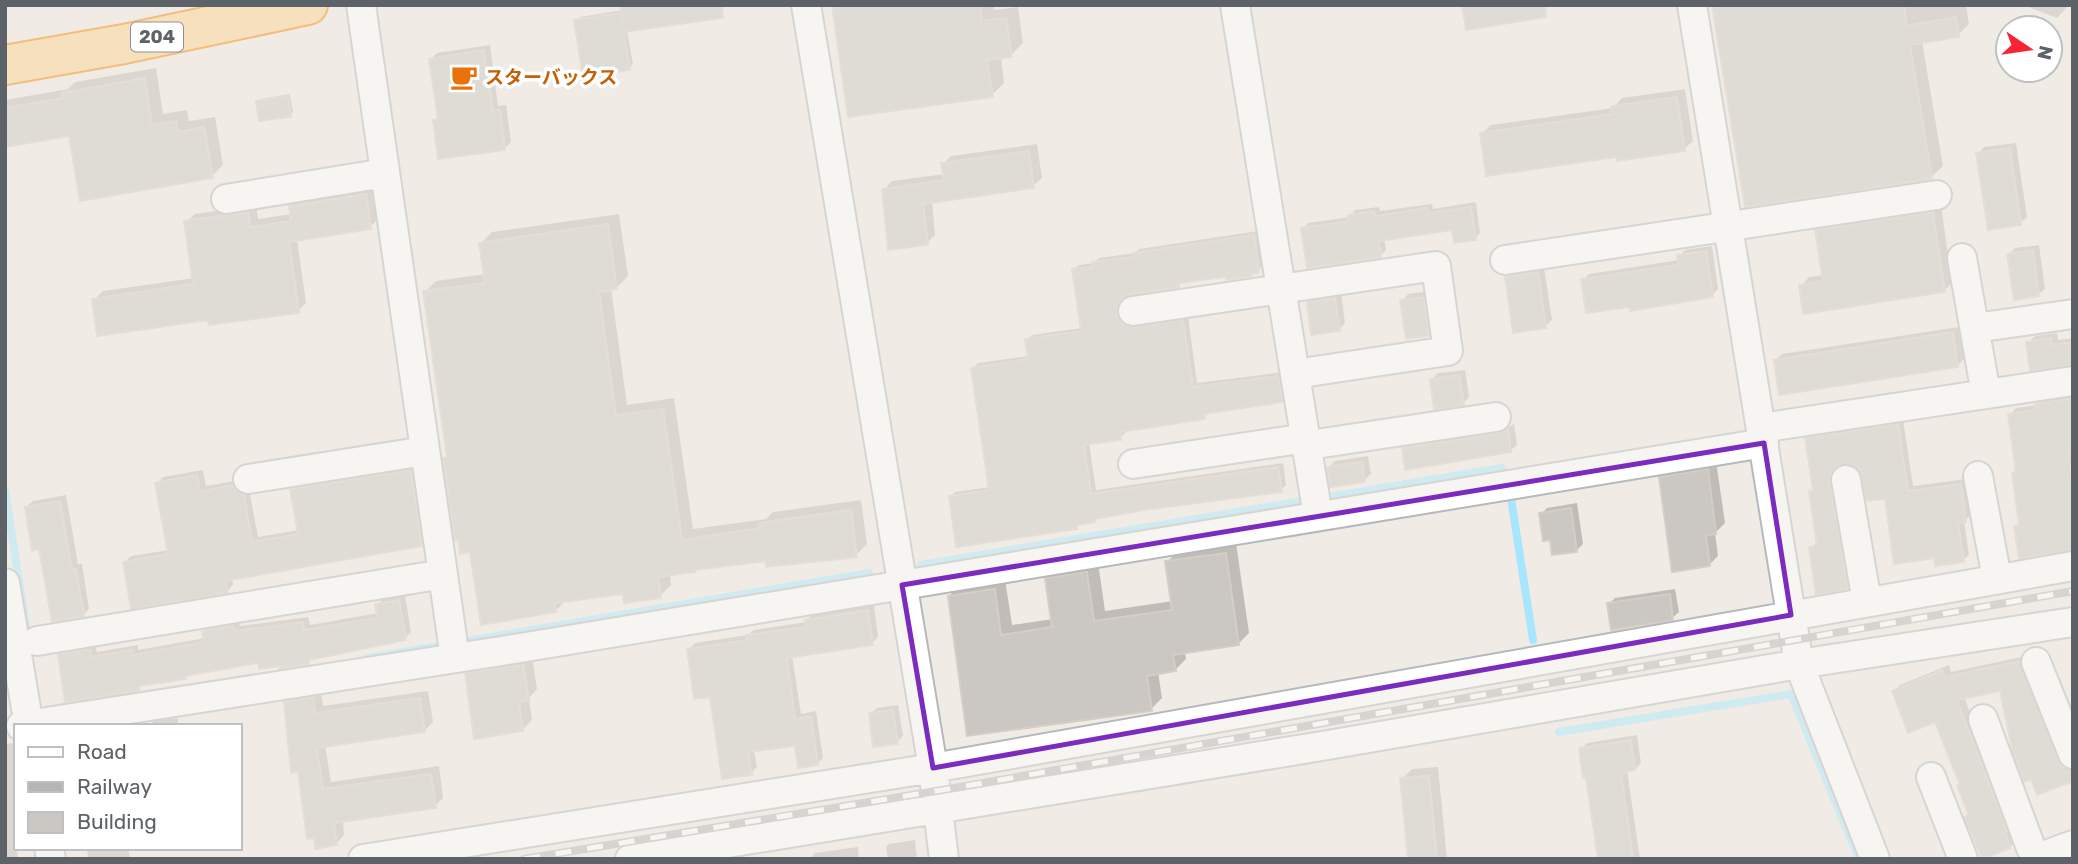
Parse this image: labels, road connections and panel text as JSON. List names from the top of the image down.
{
  "streets": {
    "highway": ["204"]
  },
  "places": {
    "cafe": ["スターバックス"]
  },
  "legend": ["Road", "Railway", "Building"],
  "north": "right"
}
